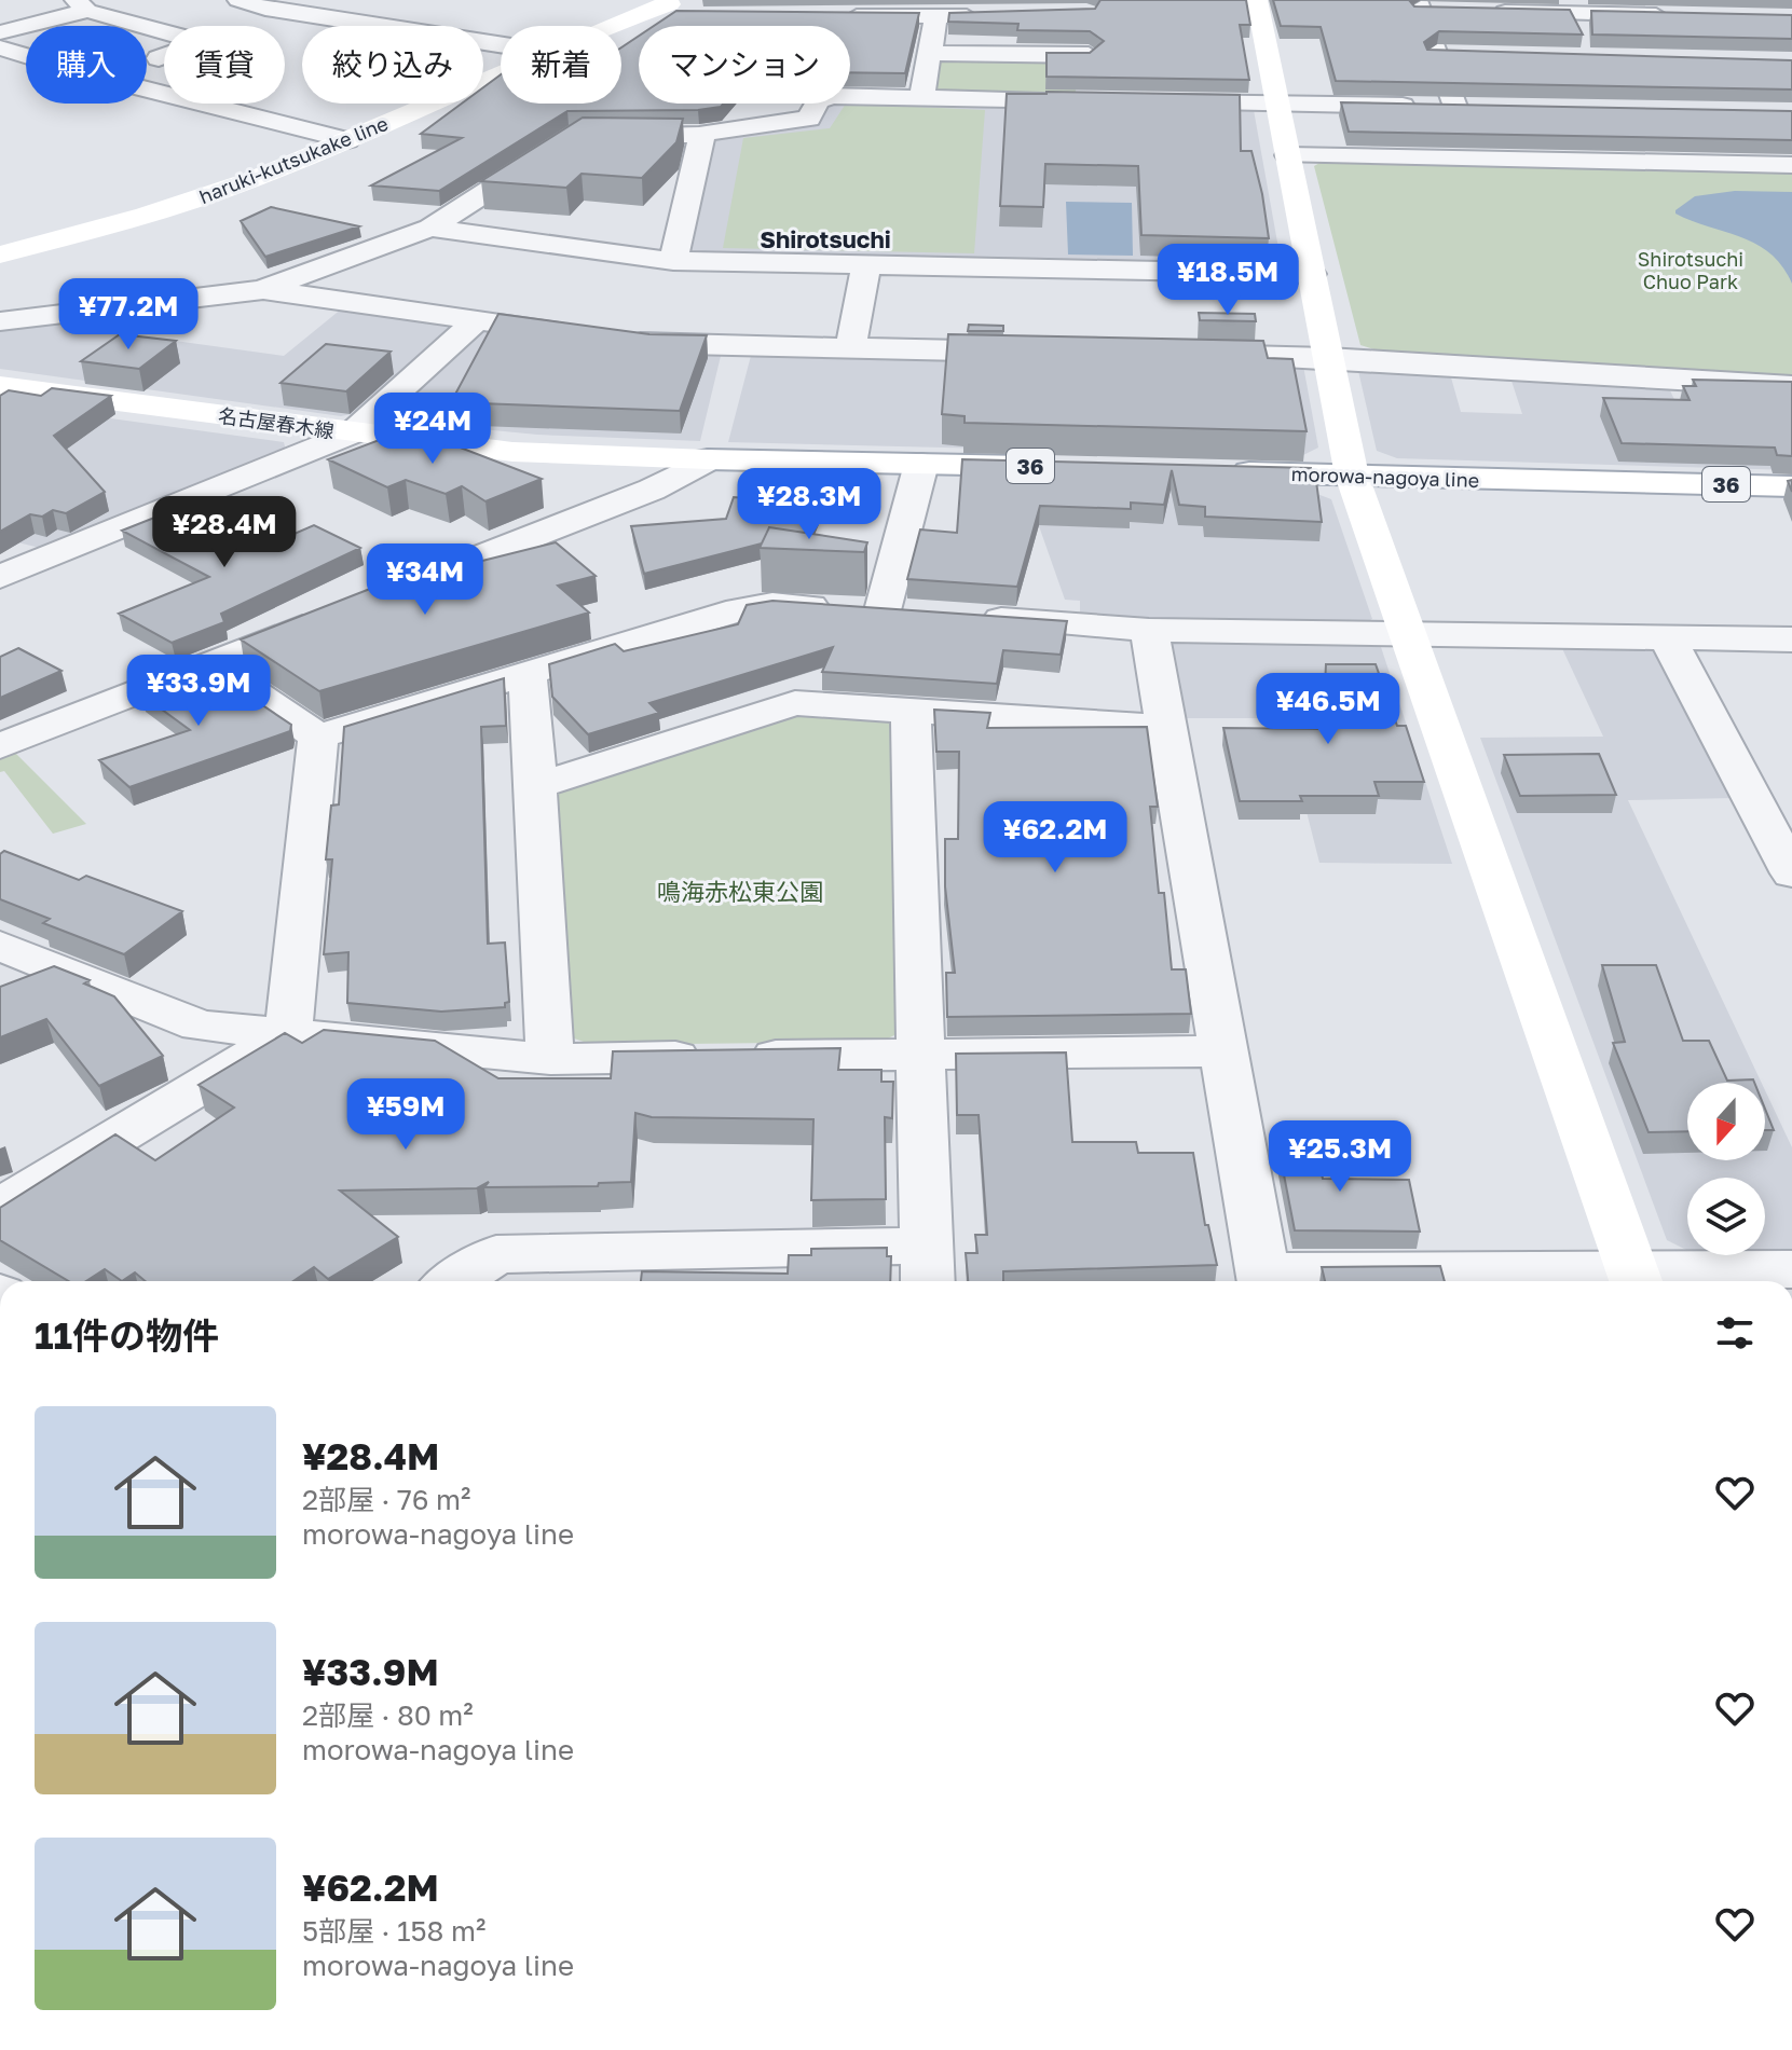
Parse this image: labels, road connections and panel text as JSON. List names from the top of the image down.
{
  "streets": {
    "street": [
      "haruki-kutsukake line",
      "名古屋春木線",
      "36",
      "morowa-nagoya line"
    ]
  },
  "crossings": [
    ["名古屋春木線", "36"]
  ],
  "districts": ["Shirotsuchi"],
  "parks": ["Shirotsuchi Chuo Park", "鳴海赤松東公園"],
  "north": "bottom",
  "page": {
    "chip": [
      "購入",
      "賃貸",
      "絞り込み",
      "新着",
      "マンション"
    ],
    "price": [
      "¥18.5M",
      "¥77.2M",
      "¥24M",
      "¥28.3M",
      "¥28.4M",
      "¥34M",
      "¥33.9M",
      "¥46.5M",
      "¥62.2M",
      "¥59M",
      "¥25.3M"
    ],
    "heading": "11件の物件",
    "list": [
      {
        "name": "¥28.4M",
        "note": "2部屋 · 76 m² · morowa-nagoya line"
      },
      {
        "name": "¥33.9M",
        "note": "2部屋 · 80 m² · morowa-nagoya line"
      },
      {
        "name": "¥62.2M",
        "note": "5部屋 · 158 m² · morowa-nagoya line"
      }
    ]
  }
}
